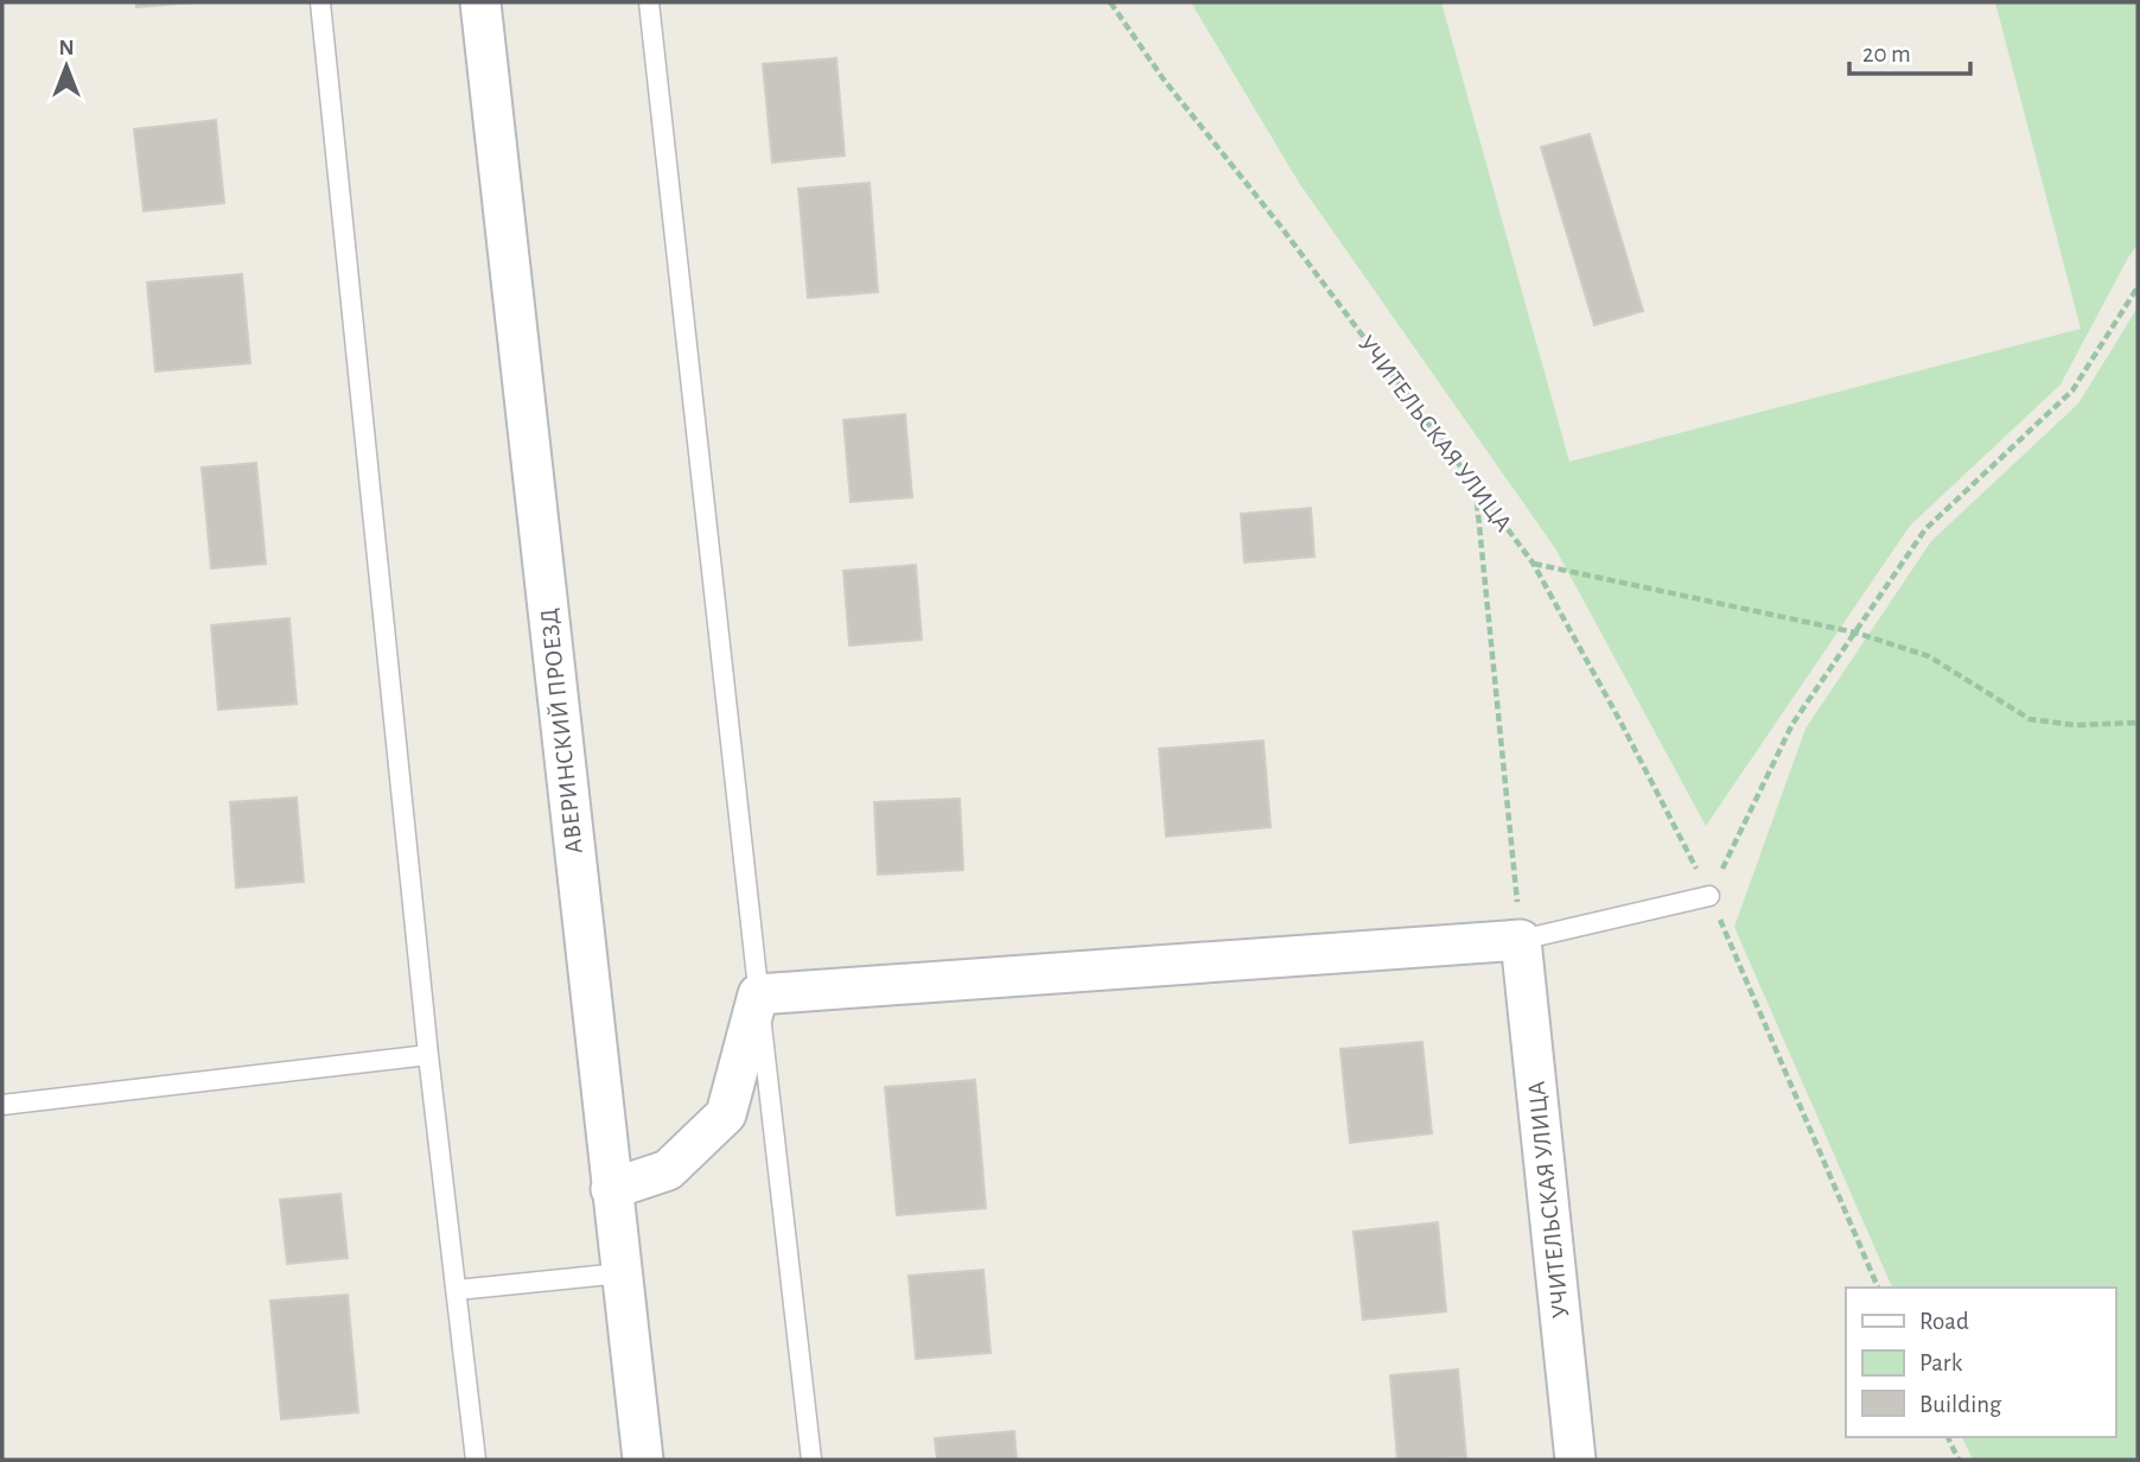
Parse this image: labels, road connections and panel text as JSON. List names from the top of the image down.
{
  "streets": {
    "street": ["УЧИТЕЛЬСКАЯ УЛИЦА", "АВЕРИНСКИЙ ПРОЕЗД"]
  },
  "legend": ["Road", "Park", "Building"],
  "scale_bar": "20 m",
  "north": "top"
}
